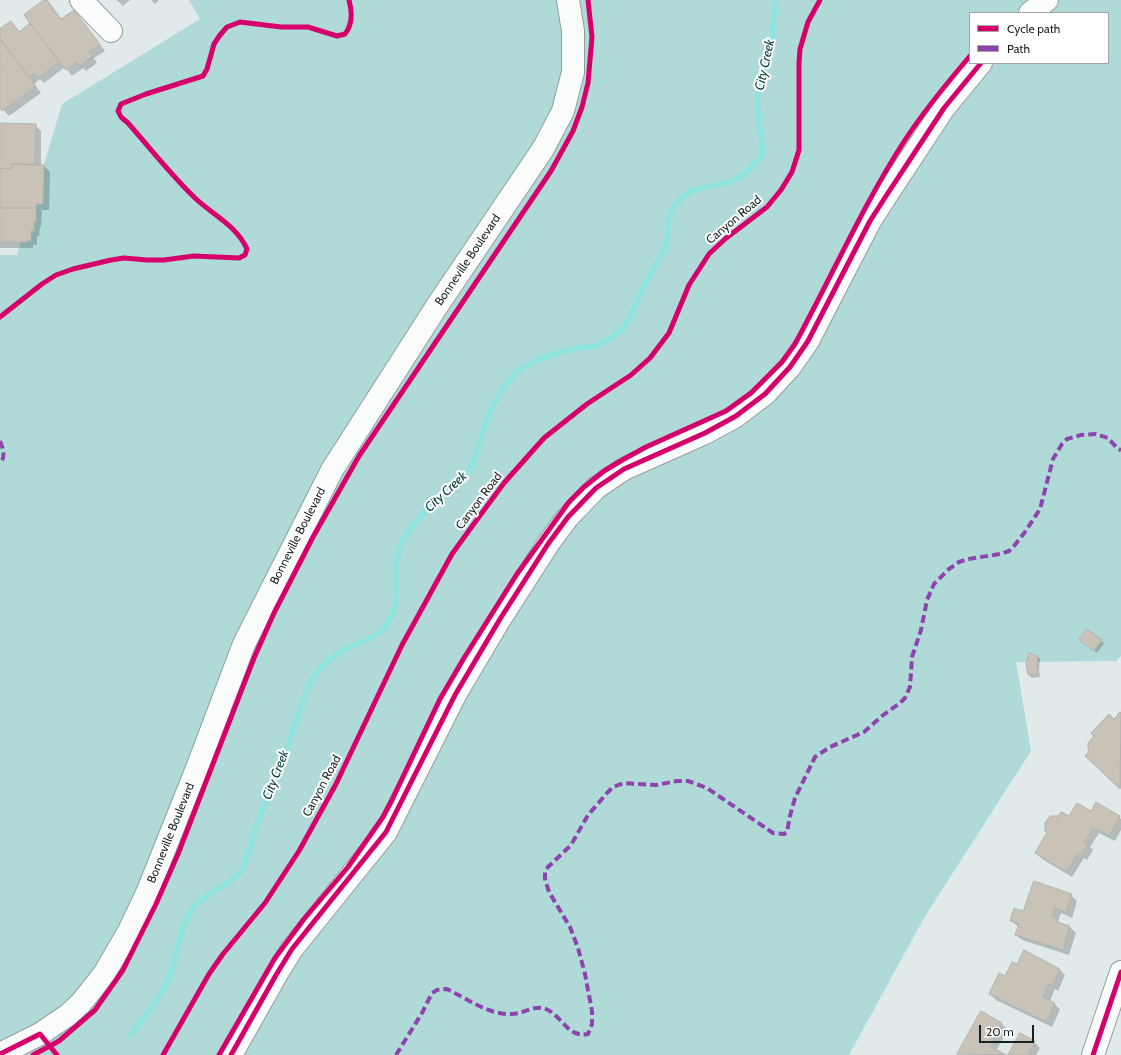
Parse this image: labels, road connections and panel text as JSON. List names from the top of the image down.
{
  "streets": {
    "street": ["Bonneville Boulevard"],
    "cycle path": ["Canyon Road"]
  },
  "water": ["City Creek"],
  "legend": ["Cycle path", "Path"],
  "scale_bar": "20 m"
}
